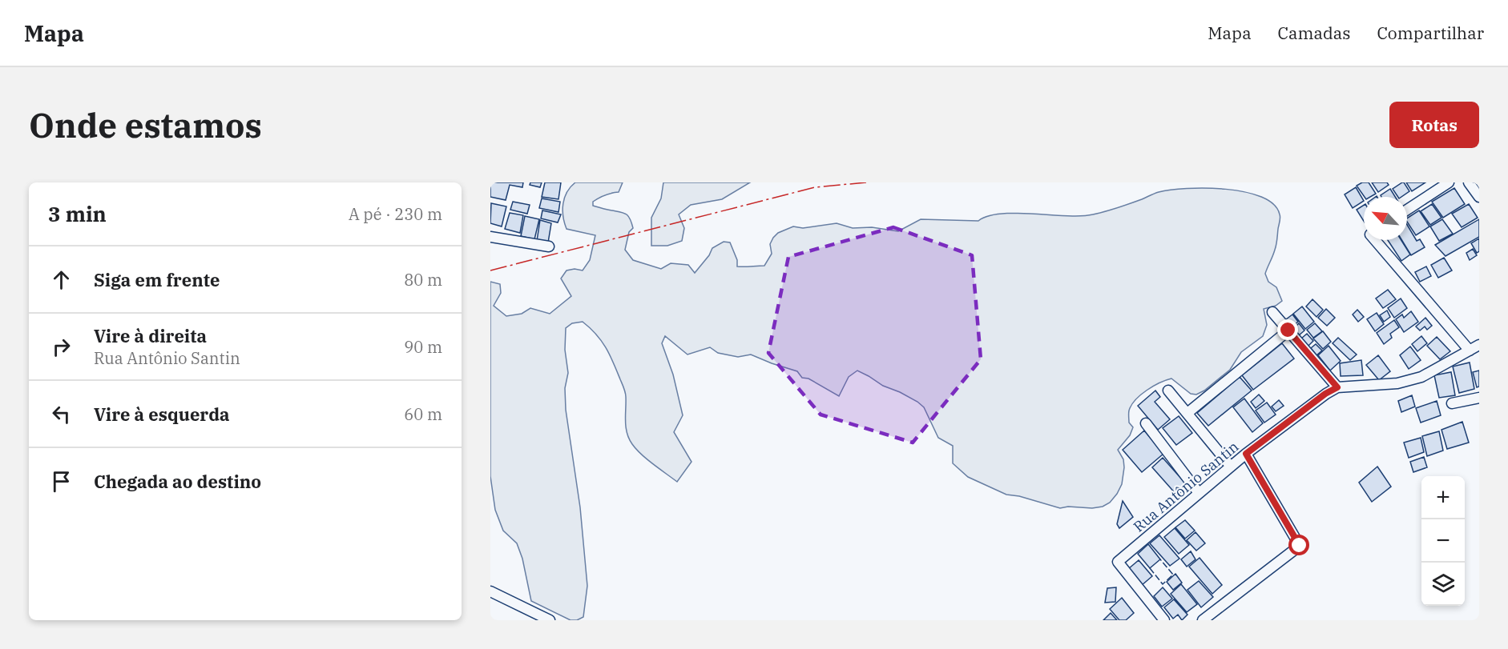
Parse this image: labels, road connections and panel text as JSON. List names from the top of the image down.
{
  "streets": {
    "street": ["Rua Antônio Santin"]
  },
  "north": "top left",
  "page": {
    "header": "Mapa",
    "nav": ["Mapa", "Camadas", "Compartilhar"],
    "buttons": "Rotas",
    "title": "Onde estamos",
    "heading": ["3 min", "A pé · 230 m"],
    "list": [
      ["Siga em frente", "80 m"],
      ["Vire à direita", "Rua Antônio Santin", "90 m"],
      ["Vire à esquerda", "60 m"],
      "Chegada ao destino"
    ],
    "map_buttons": ["+", "−"]
  }
}
